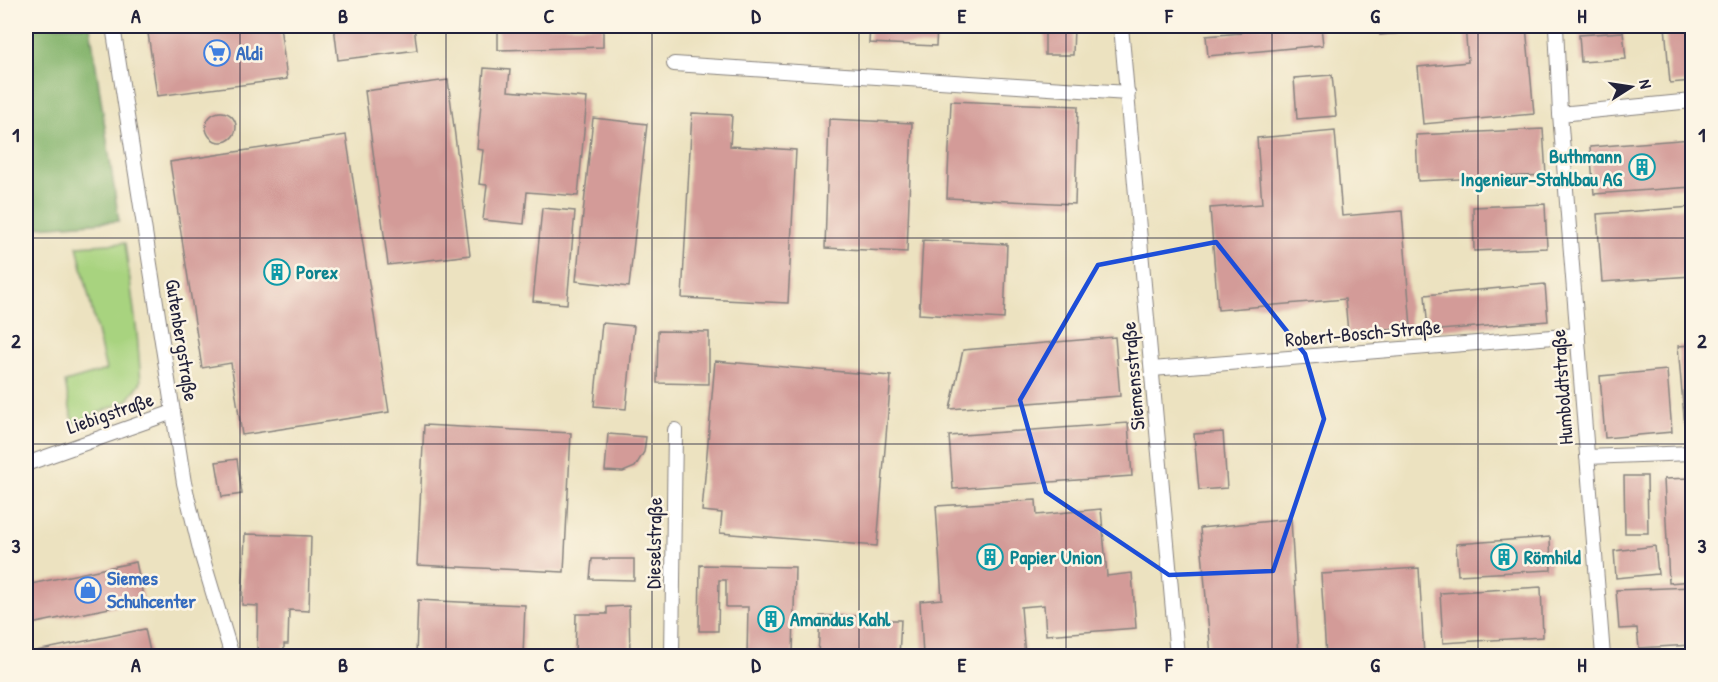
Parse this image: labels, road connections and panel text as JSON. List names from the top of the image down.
{
  "streets": {
    "street": [
      "Robert-Bosch-Straße",
      "Gutenbergstraße",
      "Siemensstraße",
      "Humboldtstraße",
      "Liebigstraße",
      "Dieselstraße"
    ]
  },
  "crossings": [
    ["Robert-Bosch-Straße", "Siemensstraße"],
    ["Robert-Bosch-Straße", "Humboldtstraße"],
    ["Gutenbergstraße", "Liebigstraße"]
  ],
  "places": {
    "supermarket": ["Aldi"],
    "building": [
      "Buthmann Ingenieur-Stahlbau AG",
      "Porex",
      "Papier Union",
      "Römhild",
      "Amandus Kahl"
    ],
    "shop": ["Siemes Schuhcenter"]
  },
  "north": "right",
  "grid": {
    "columns": [
      "A",
      "B",
      "C",
      "D",
      "E",
      "F",
      "G",
      "H"
    ],
    "rows": ["1", "2", "3"]
  }
}
